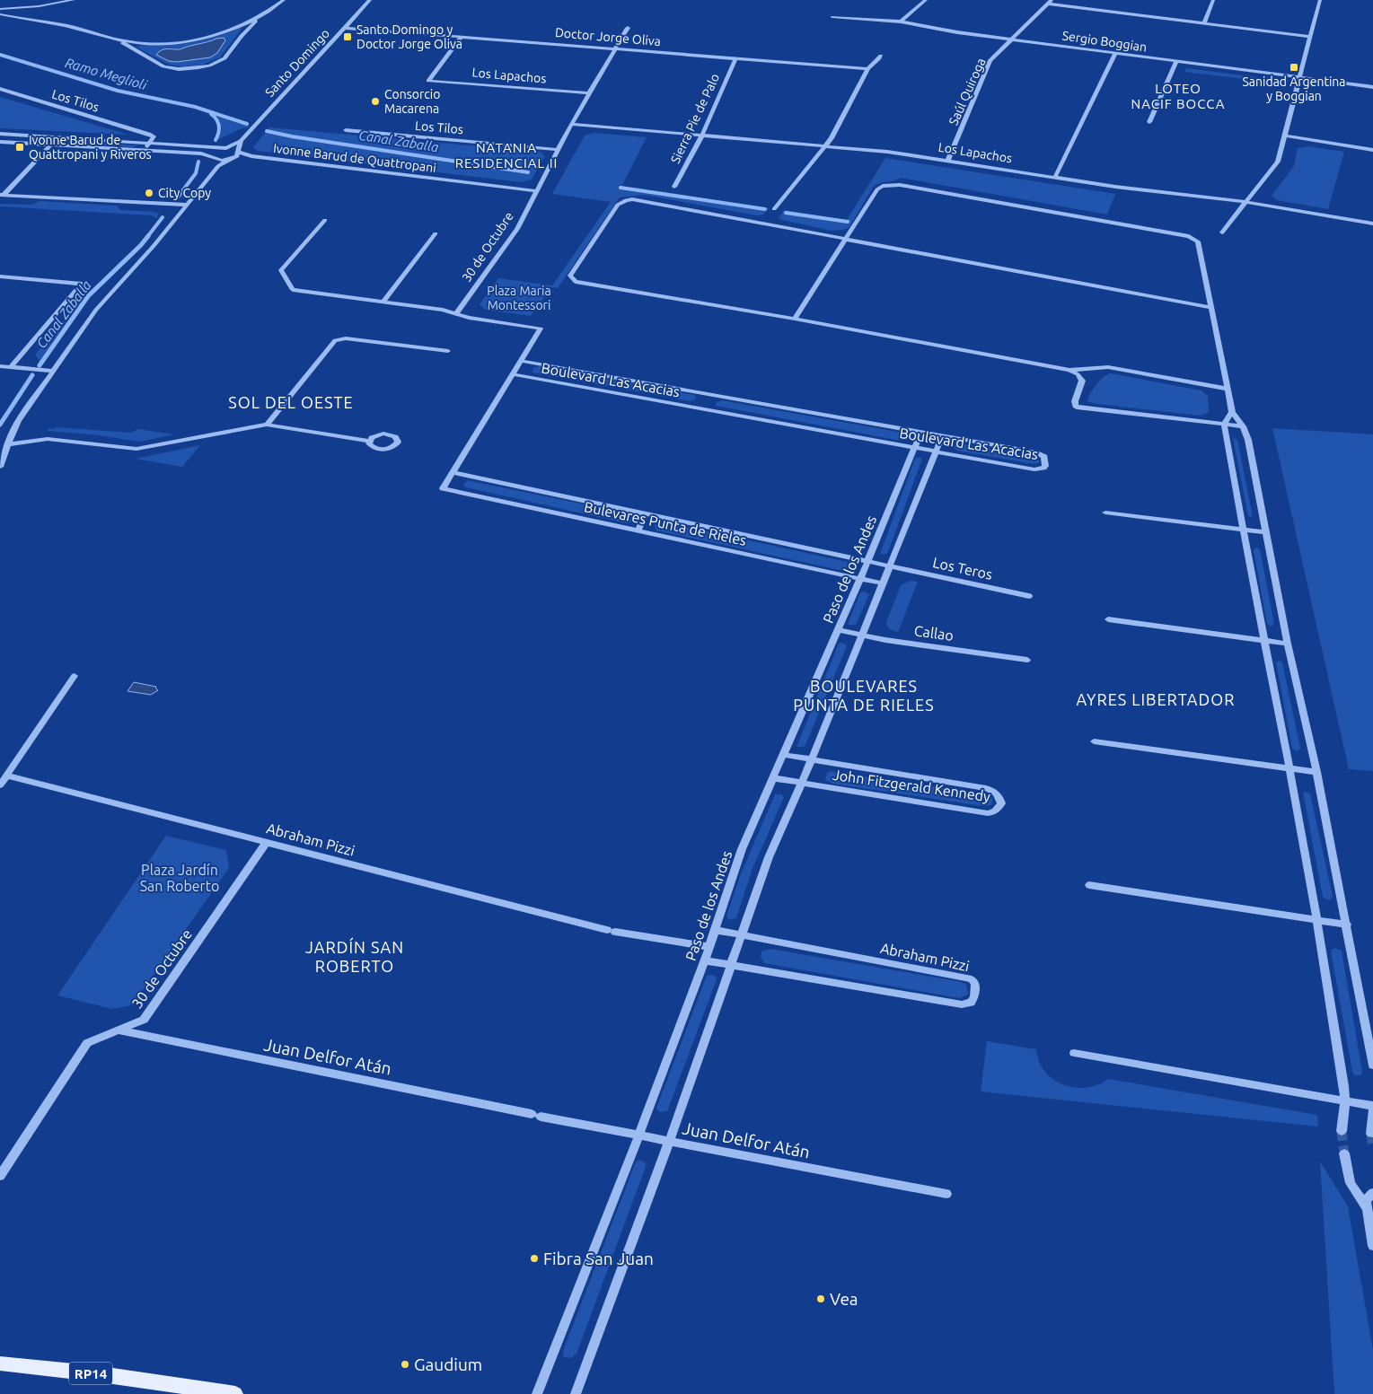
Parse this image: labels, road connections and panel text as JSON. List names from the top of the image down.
{
  "streets": {
    "main road": ["RP14"],
    "street": [
      "Doctor Jorge Oliva",
      "Sergio Boggian",
      "Santo Domingo",
      "Los Lapachos",
      "Saúl Quiroga",
      "Los Tilos",
      "Sierra Pie de Palo",
      "Ivonne Barud de Quattropani",
      "30 de Octubre",
      "Boulevard Las Acacias",
      "Bulevares Punta de Rieles",
      "Los Teros",
      "Paso de los Andes",
      "Callao",
      "John Fitzgerald Kennedy",
      "Abraham Pizzi",
      "Juan Delfor Atán"
    ]
  },
  "crossings": [
    ["Doctor Jorge Oliva", "Santo Domingo"],
    ["Doctor Jorge Oliva", "Los Lapachos"],
    ["Doctor Jorge Oliva", "Sierra Pie de Palo"],
    ["Doctor Jorge Oliva", "30 de Octubre"],
    ["Sergio Boggian", "Saúl Quiroga"],
    ["Santo Domingo", "Ivonne Barud de Quattropani"],
    ["Los Lapachos", "Saúl Quiroga"],
    ["Los Lapachos", "Sierra Pie de Palo"],
    ["Los Lapachos", "30 de Octubre"],
    ["Los Tilos", "30 de Octubre"],
    ["Ivonne Barud de Quattropani", "30 de Octubre"],
    ["30 de Octubre", "Abraham Pizzi"],
    ["30 de Octubre", "Juan Delfor Atán"],
    ["Boulevard Las Acacias", "Paso de los Andes"],
    ["Bulevares Punta de Rieles", "Los Teros"],
    ["Bulevares Punta de Rieles", "Paso de los Andes"],
    ["Paso de los Andes", "Callao"],
    ["Paso de los Andes", "John Fitzgerald Kennedy"],
    ["Paso de los Andes", "Abraham Pizzi"],
    ["Paso de los Andes", "Juan Delfor Atán"]
  ],
  "districts": [
    "LOTEO NACIF BOCCA",
    "NATANIA RESIDENCIAL II",
    "SOL DEL OESTE",
    "BOULEVARES PUNTA DE RIELES",
    "AYRES LIBERTADOR",
    "JARDÍN SAN ROBERTO"
  ],
  "water": ["Ramo Meglioli", "Canal Zaballa"],
  "parks": ["Plaza Maria Montessori", "Plaza Jardín San Roberto"],
  "places": {
    "transit": ["Santo Domingo y Doctor Jorge Oliva", "Sanidad Argentina y Boggian", "Ivonne Barud de Quattropani y Riveros"],
    "other": [
      "Consorcio Macarena",
      "City Copy",
      "Fibra San Juan",
      "Vea",
      "Gaudium"
    ]
  }
}
